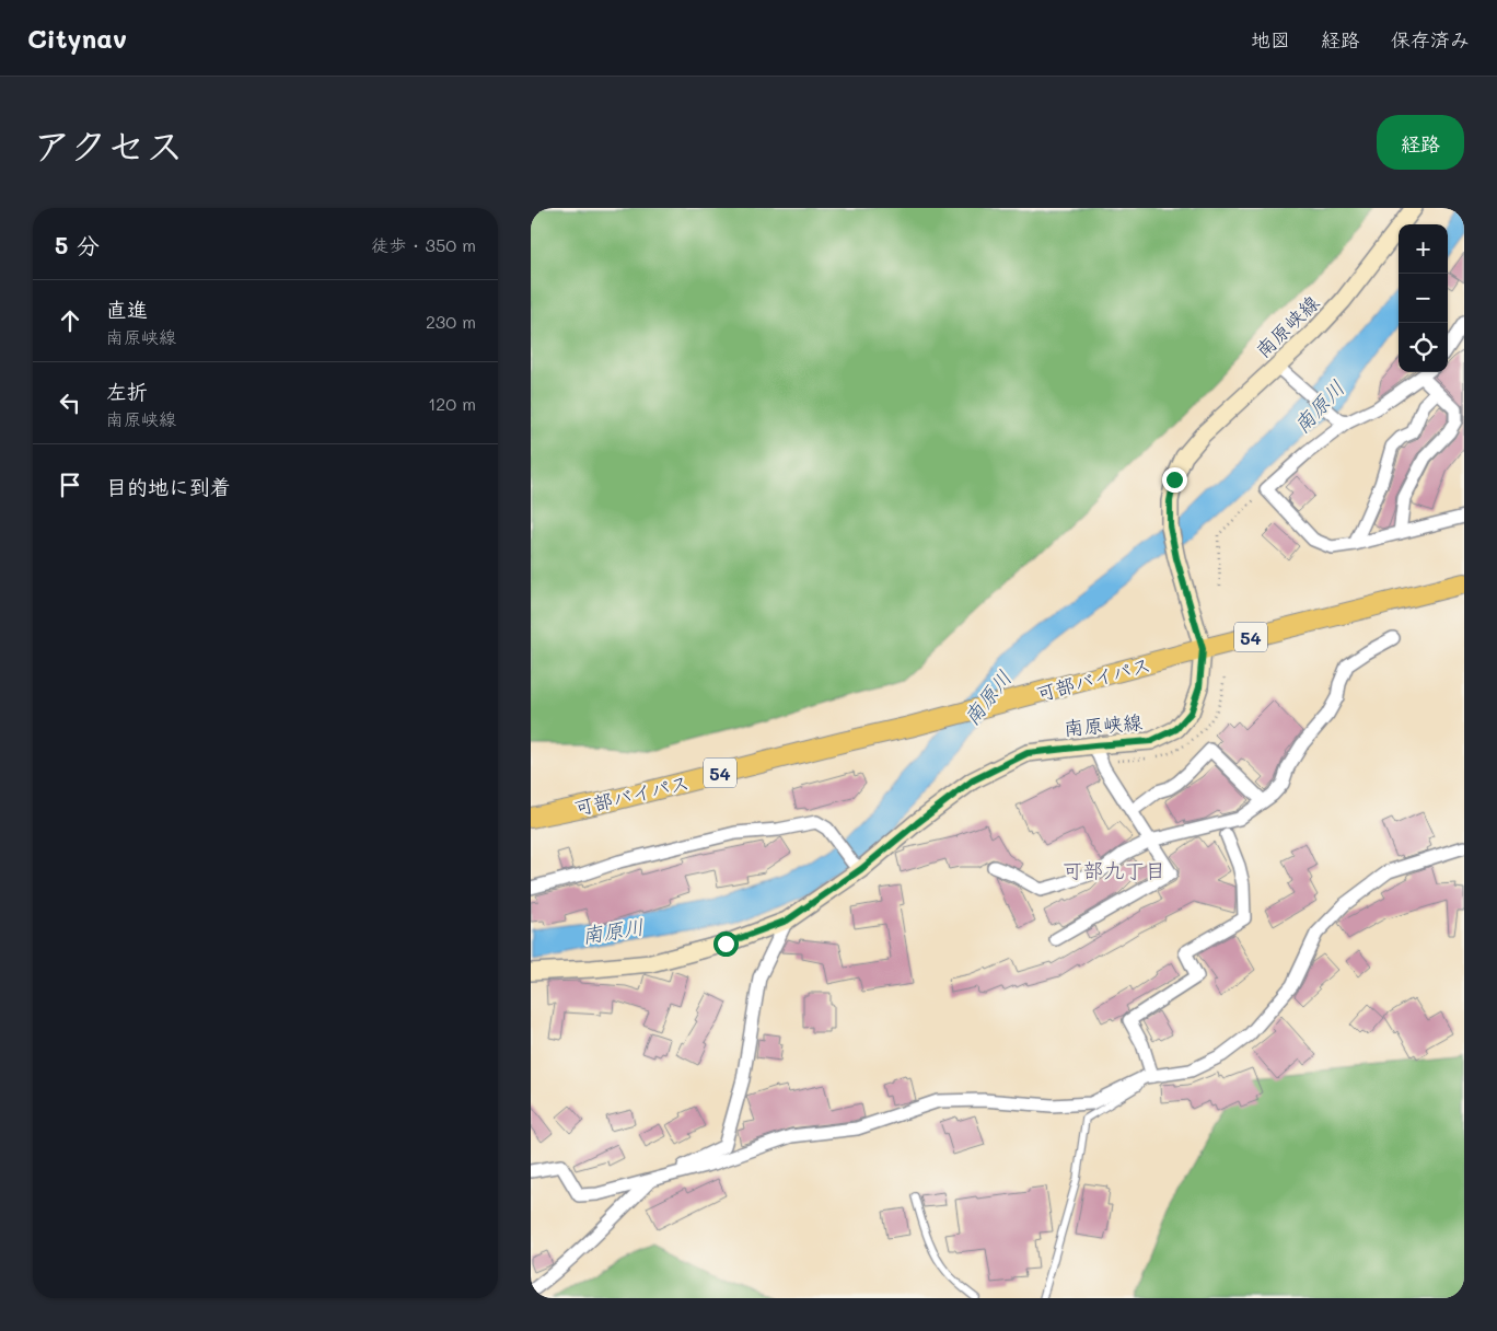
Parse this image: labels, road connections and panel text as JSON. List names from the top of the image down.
{
  "streets": {
    "highway": ["54", "可部バイパス"],
    "main road": ["南原峡線"]
  },
  "crossings": [
    ["南原峡線", "可部バイパス"]
  ],
  "districts": ["可部九丁目"],
  "water": ["南原川"],
  "page": {
    "header": "Citynav",
    "nav": ["地図", "経路", "保存済み"],
    "title": "アクセス",
    "buttons": "経路",
    "heading": ["5 分", "徒歩 · 350 m"],
    "map_buttons": ["+", "−"],
    "list": [
      ["直進", "南原峡線", "230 m"],
      ["左折", "南原峡線", "120 m"],
      "目的地に到着"
    ]
  }
}
